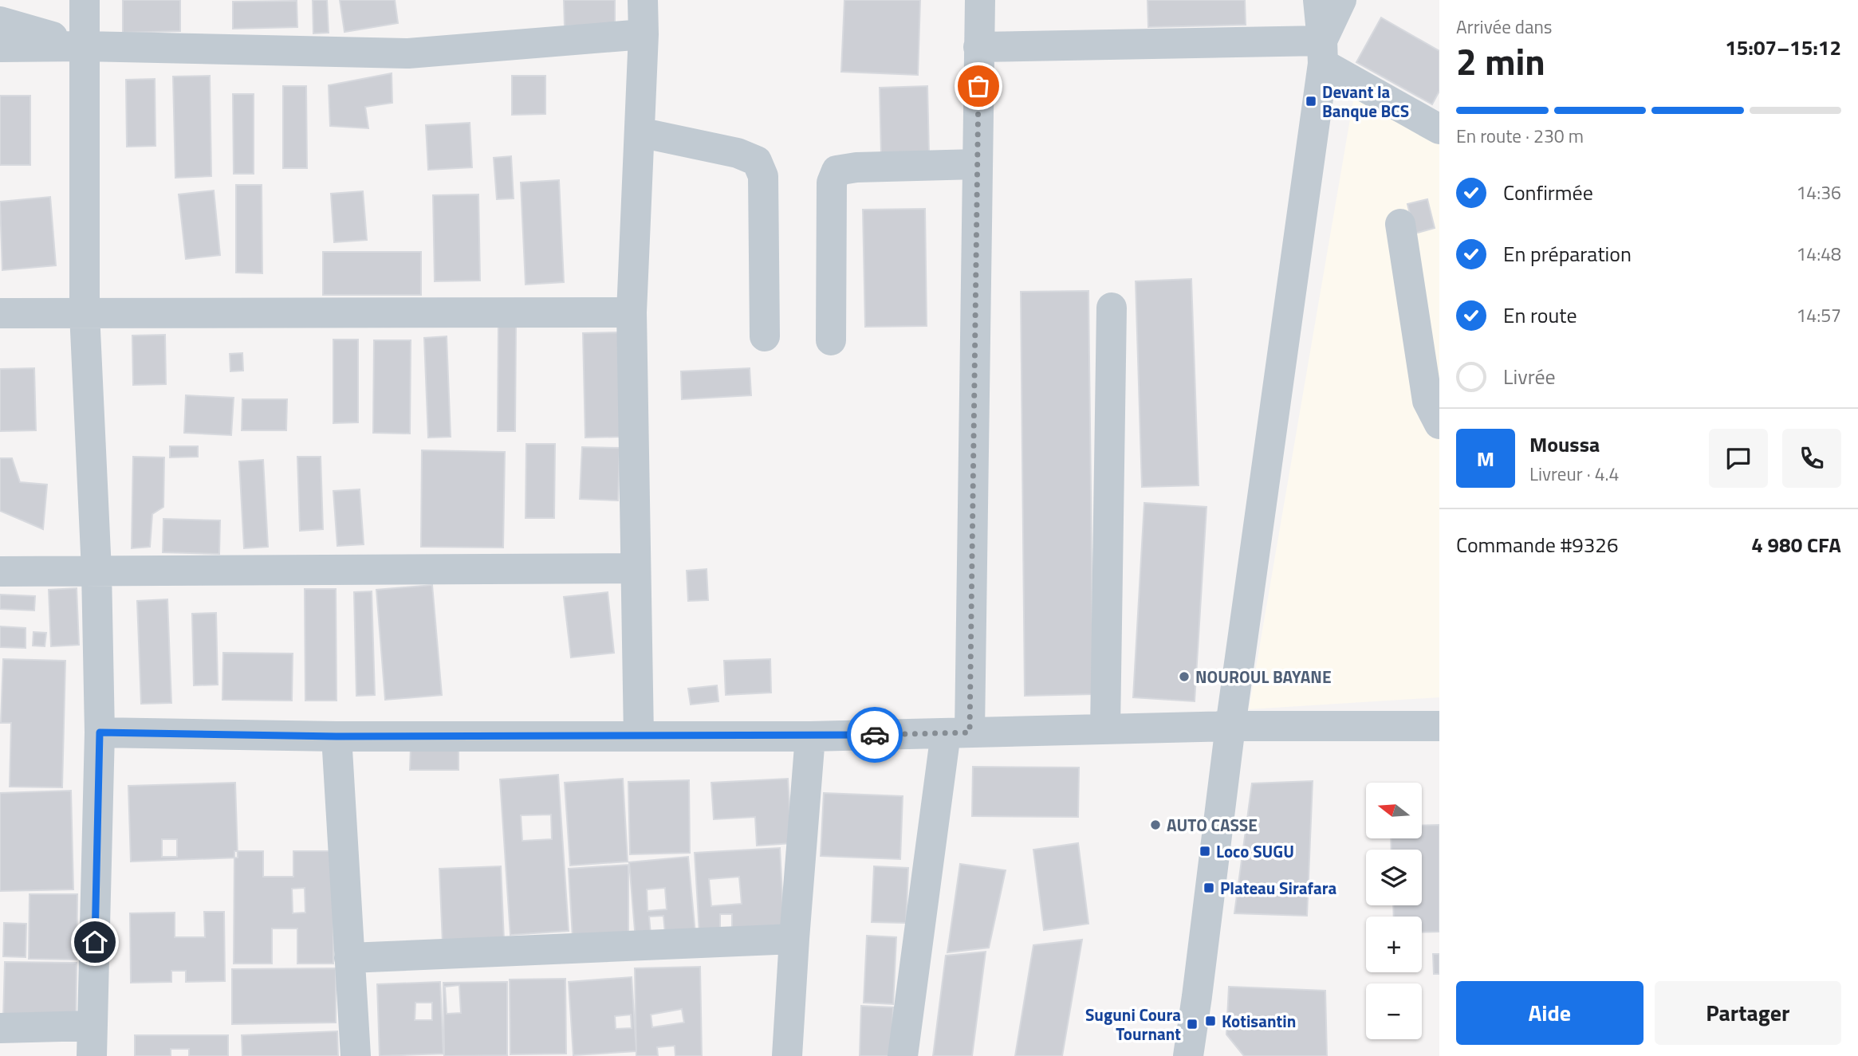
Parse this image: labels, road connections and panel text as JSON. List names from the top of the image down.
{
  "places": {
    "transit": [
      "Devant la Banque BCS",
      "Loco SUGU",
      "Plateau Sirafara",
      "Kotisantin",
      "Suguni Coura Tournant"
    ],
    "other": ["NOUROUL BAYANE", "AUTO CASSE"]
  },
  "north": "left",
  "page": {
    "heading": ["2 min", "Arrivée dans", "15:07–15:12"],
    "panel": [
      "Moussa",
      "Livreur · 4.4",
      "Commande #9326",
      "4 980 CFA"
    ],
    "bar": "En route · 230 m",
    "list": [
      ["Confirmée", "14:36"],
      ["En préparation", "14:48"],
      ["En route", "14:57"],
      "Livrée"
    ],
    "round": "M",
    "map_buttons": ["+", "−"],
    "buttons": ["Aide", "Partager"]
  }
}
